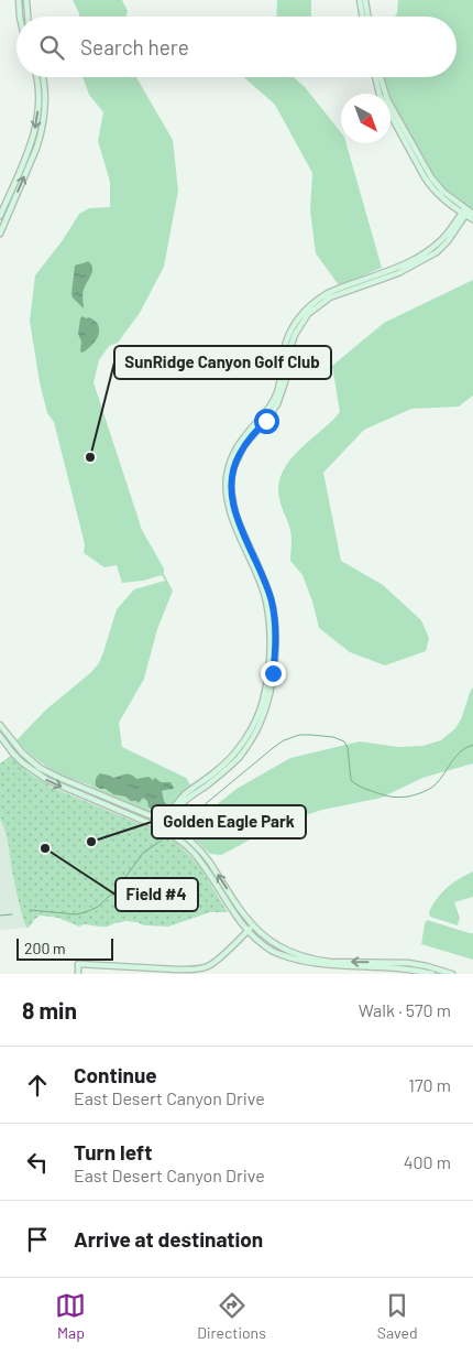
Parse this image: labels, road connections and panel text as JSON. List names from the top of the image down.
{
  "places": ["SunRidge Canyon Golf Club", "Golden Eagle Park", "Field #4"],
  "scale_bar": "200 m",
  "north": "bottom right",
  "page": {
    "search": "Search here",
    "scale": "200 m",
    "heading": ["8 min", "Walk · 570 m"],
    "list": [
      ["Continue", "East Desert Canyon Drive", "170 m"],
      ["Turn left", "East Desert Canyon Drive", "400 m"],
      "Arrive at destination"
    ],
    "nav": ["Map", "Directions", "Saved"]
  }
}
